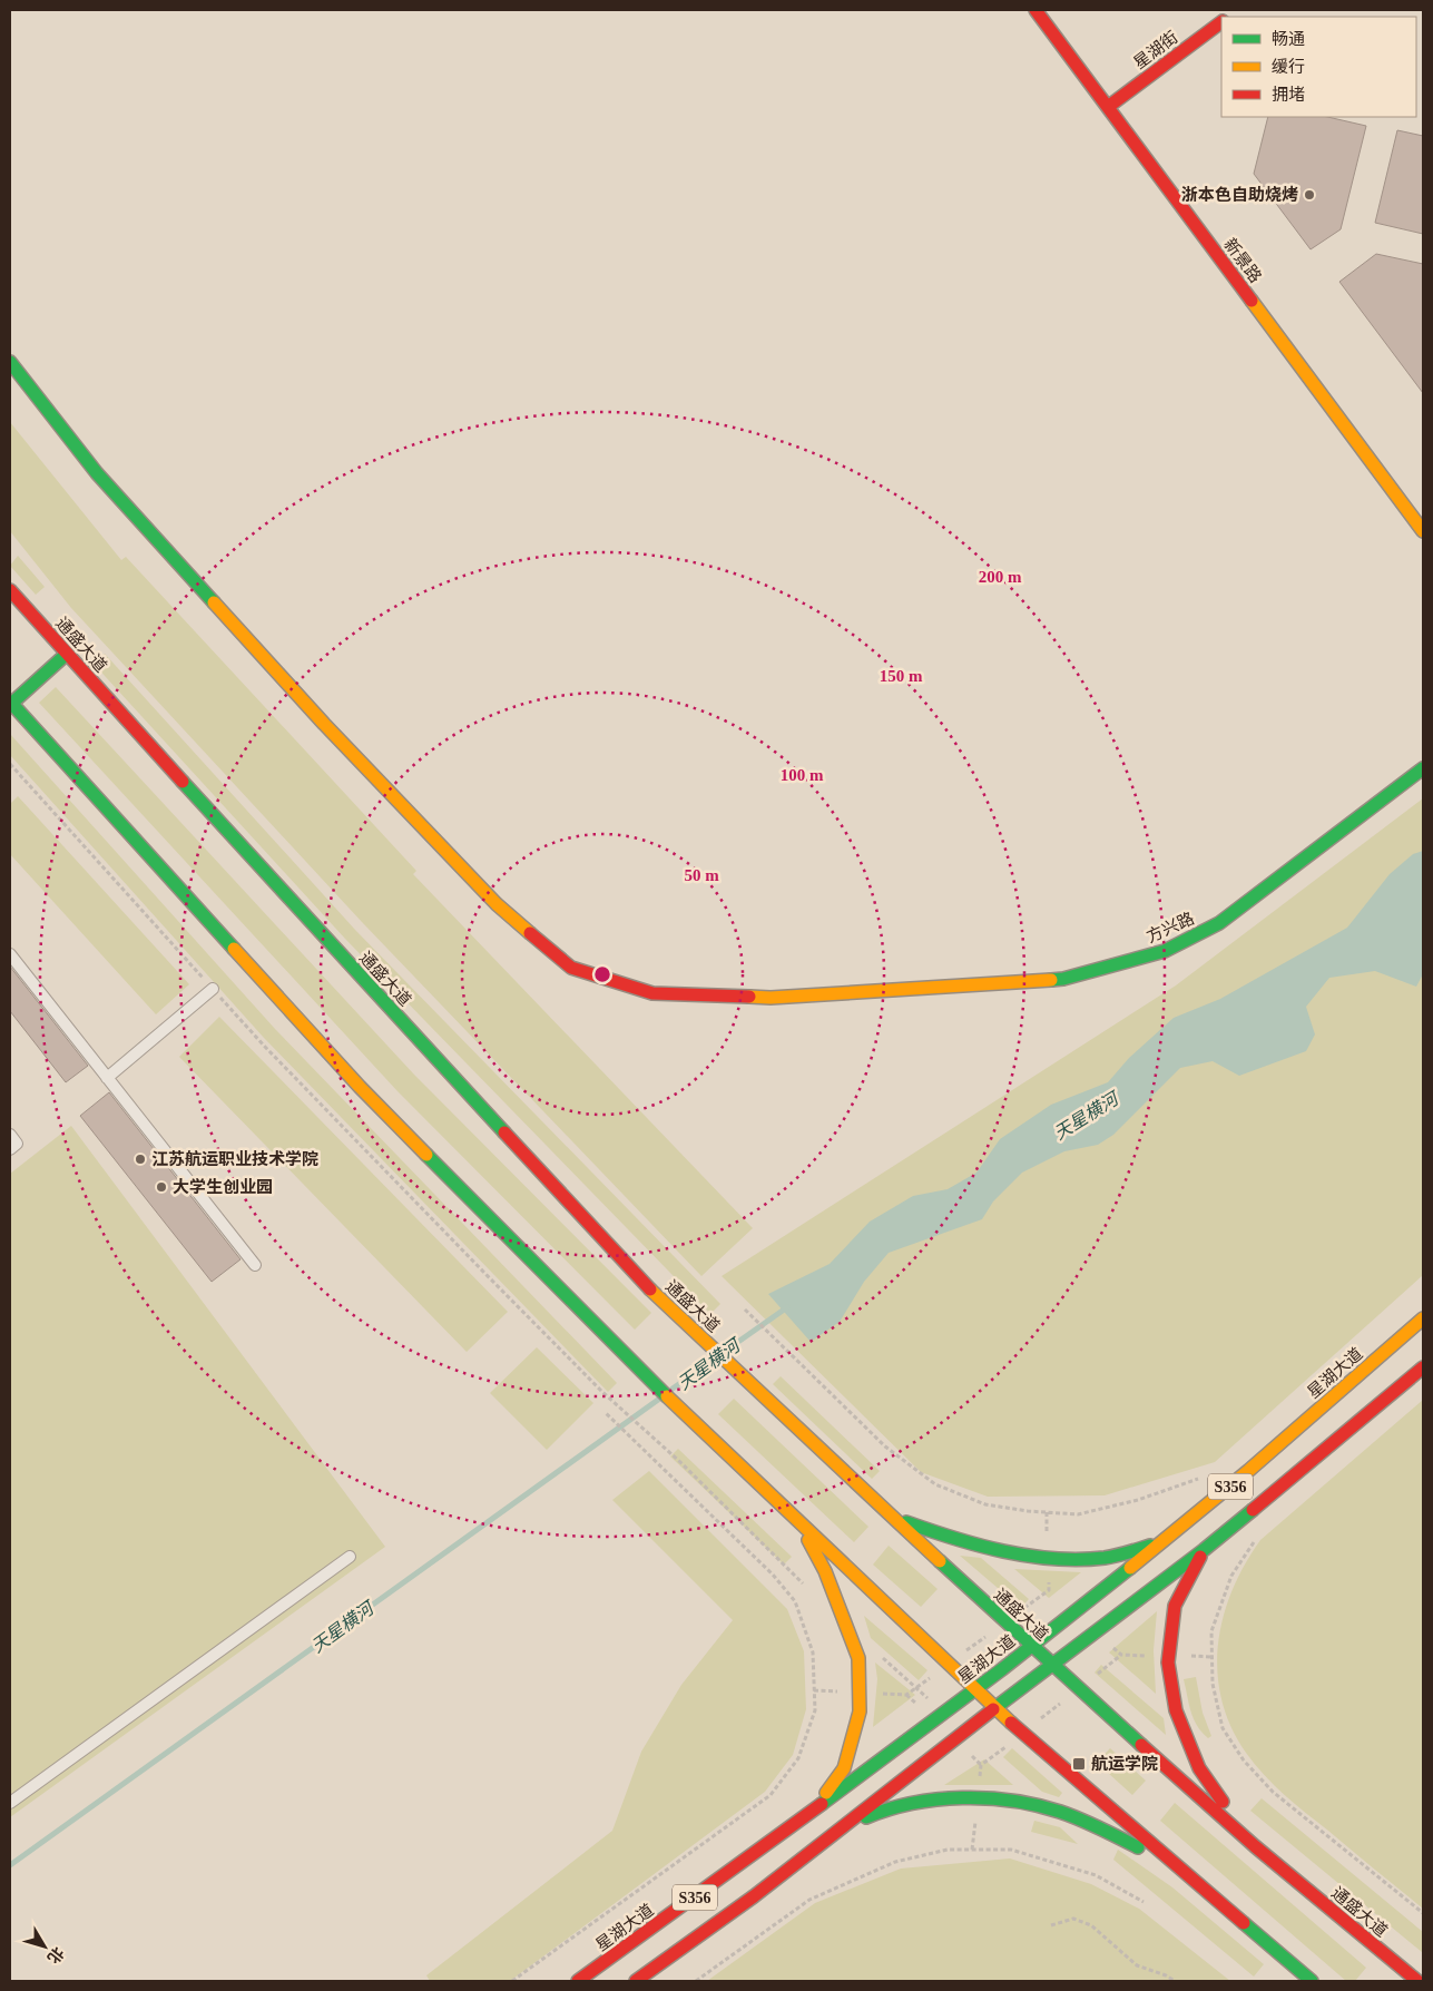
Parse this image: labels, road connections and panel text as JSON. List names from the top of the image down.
{
  "streets": {
    "main road": [
      "星湖街",
      "新景路",
      "通盛大道",
      "方兴路",
      "星湖大道",
      "S356"
    ]
  },
  "crossings": [
    ["星湖街", "新景路"],
    ["通盛大道", "星湖大道"],
    ["通盛大道", "S356"]
  ],
  "water": ["天星横河"],
  "places": {
    "other": ["浙本色自助烧烤", "江苏航运职业技术学院", "大学生创业园"],
    "transit": ["航运学院"]
  },
  "legend": ["畅通", "缓行", "拥堵"],
  "north": "bottom right",
  "rings": [
    "200 m",
    "150 m",
    "100 m",
    "50 m"
  ]
}
